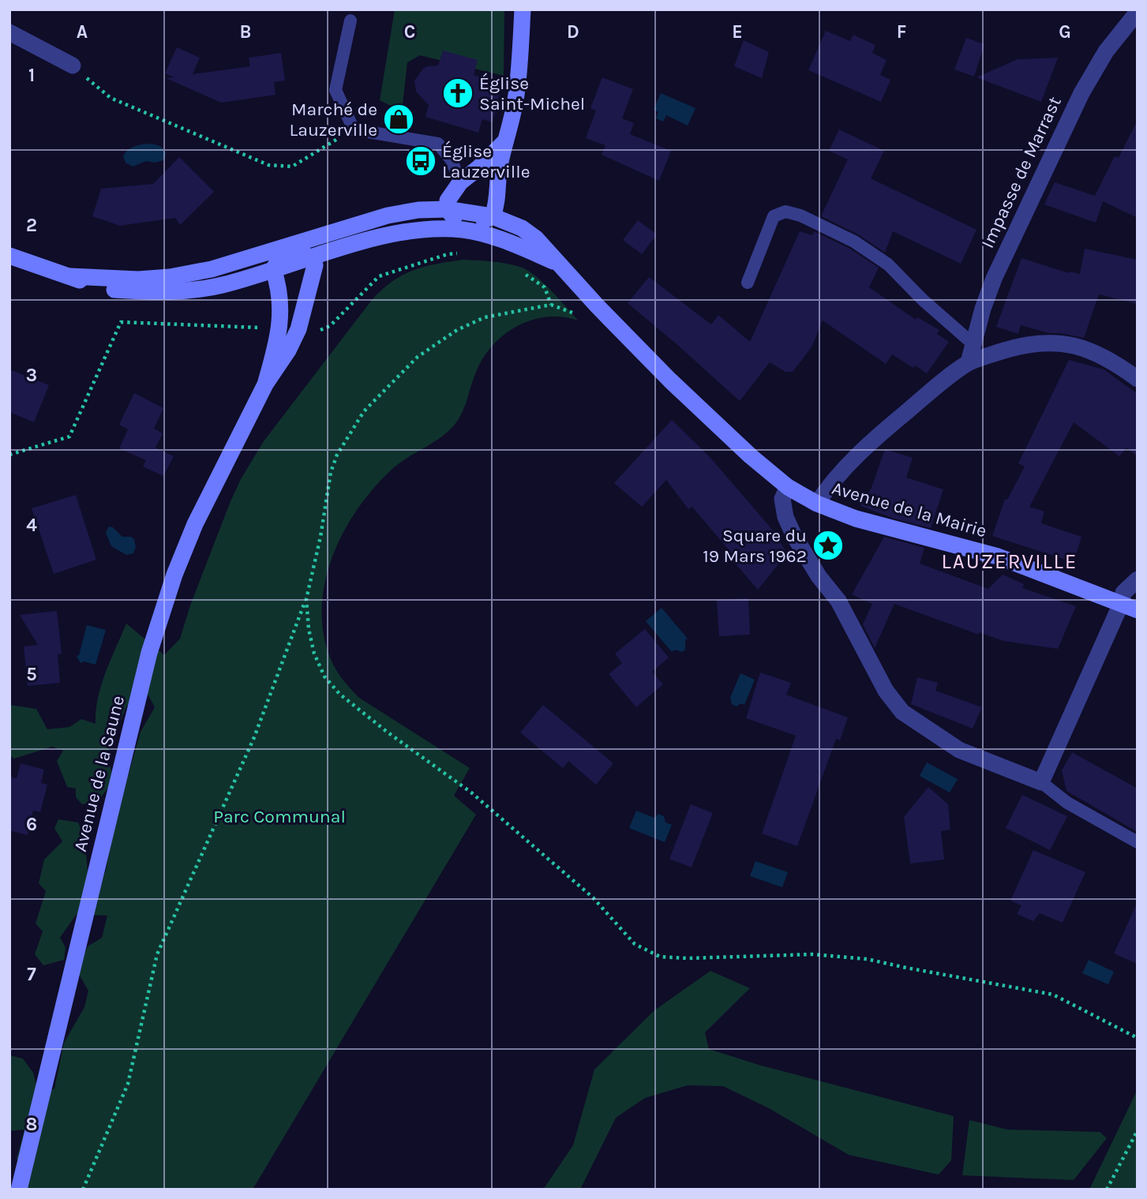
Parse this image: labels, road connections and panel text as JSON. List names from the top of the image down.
{
  "streets": {
    "street": ["Impasse de Marrast", "Avenue de la Mairie", "Avenue de la Saune"]
  },
  "districts": ["LAUZERVILLE"],
  "parks": ["Parc Communal"],
  "places": {
    "church": ["Église Saint-Michel"],
    "shop": ["Marché de Lauzerville"],
    "bus stop": ["Église Lauzerville"],
    "place": ["Square du 19 Mars 1962"]
  },
  "grid": {
    "columns": [
      "A",
      "B",
      "C",
      "D",
      "E",
      "F",
      "G"
    ],
    "rows": [
      "1",
      "2",
      "3",
      "4",
      "5",
      "6",
      "7",
      "8"
    ]
  }
}
